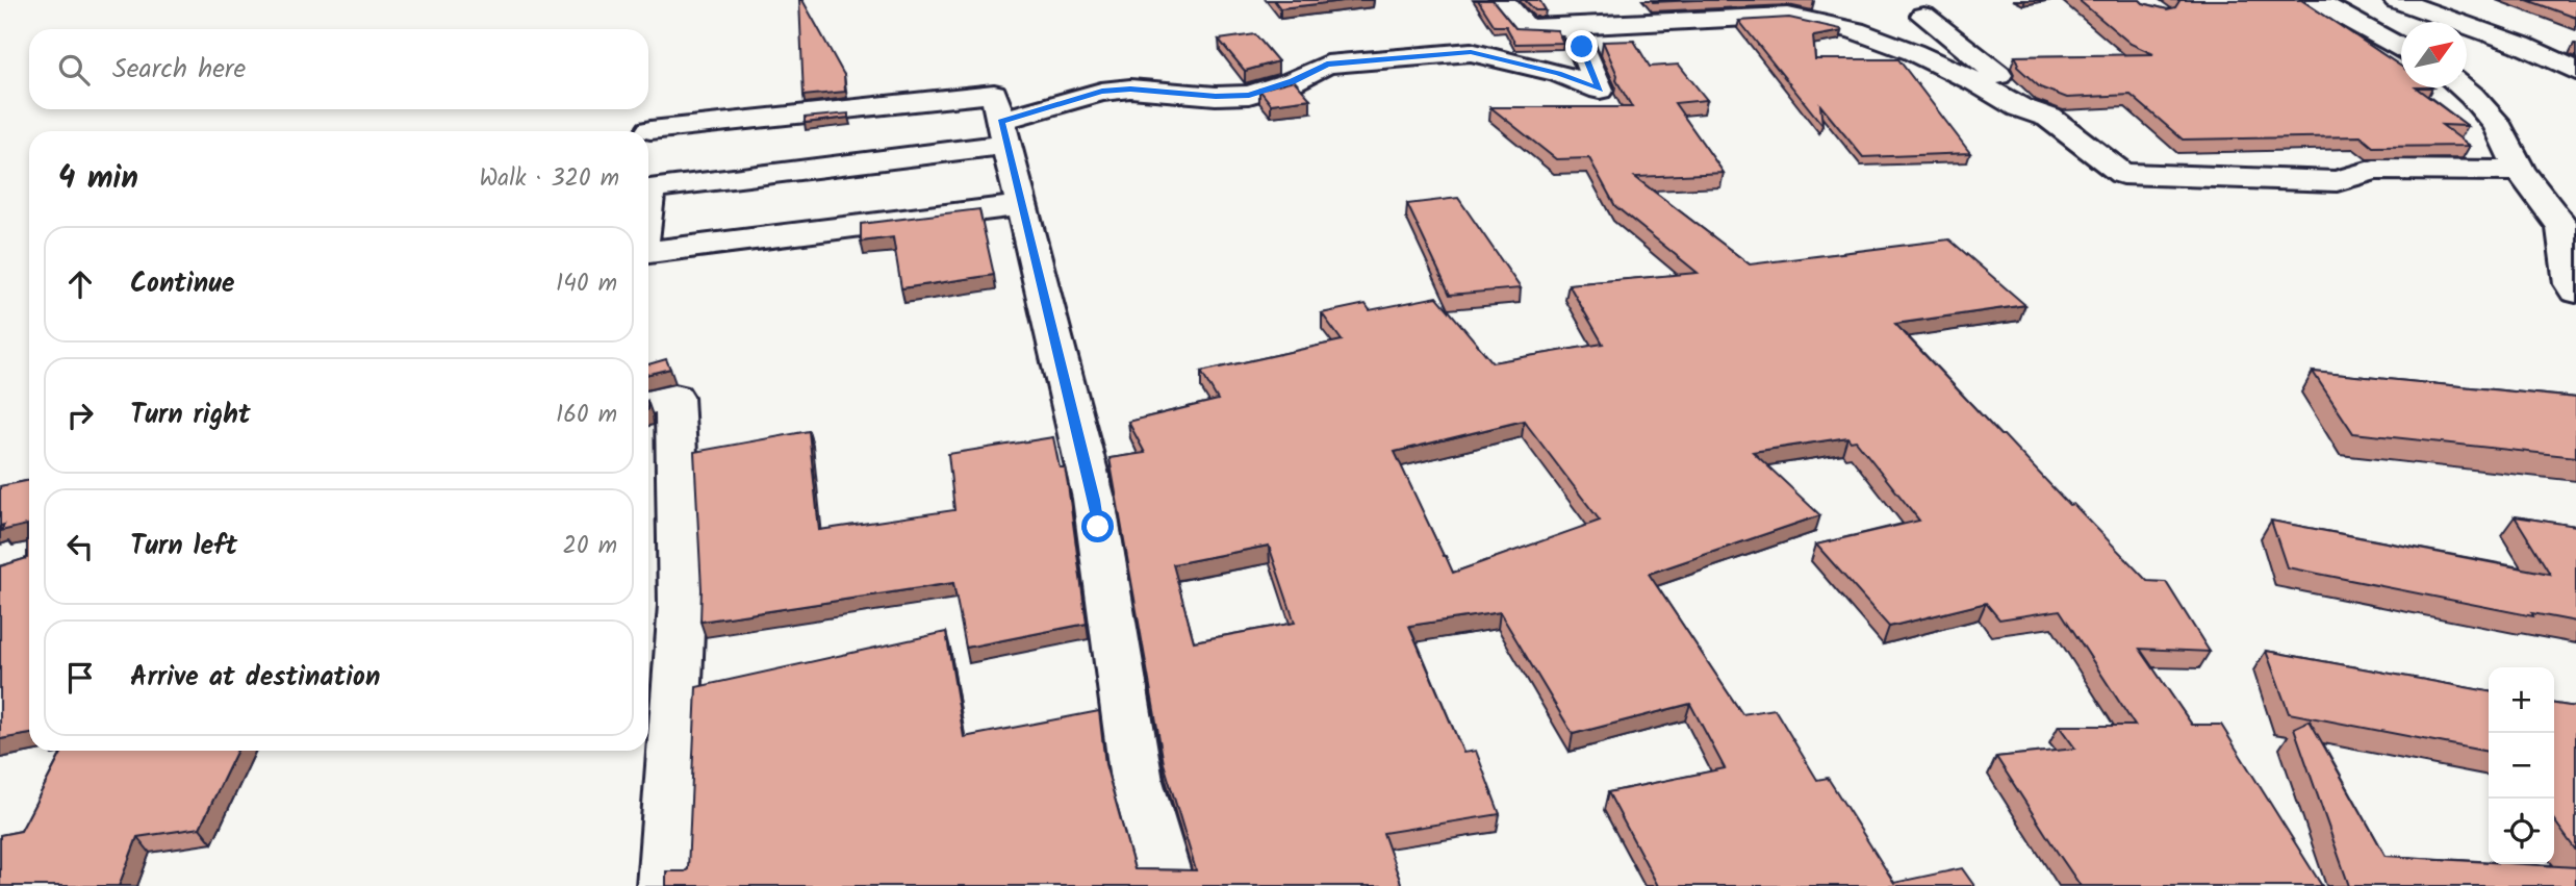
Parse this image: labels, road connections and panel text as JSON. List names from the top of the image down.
{
  "north": "top right",
  "page": {
    "search": "Search here",
    "heading": ["4 min", "Walk · 320 m"],
    "list": [
      ["Continue", "140 m"],
      ["Turn right", "160 m"],
      ["Turn left", "20 m"],
      "Arrive at destination"
    ],
    "map_buttons": ["+", "−"]
  }
}
